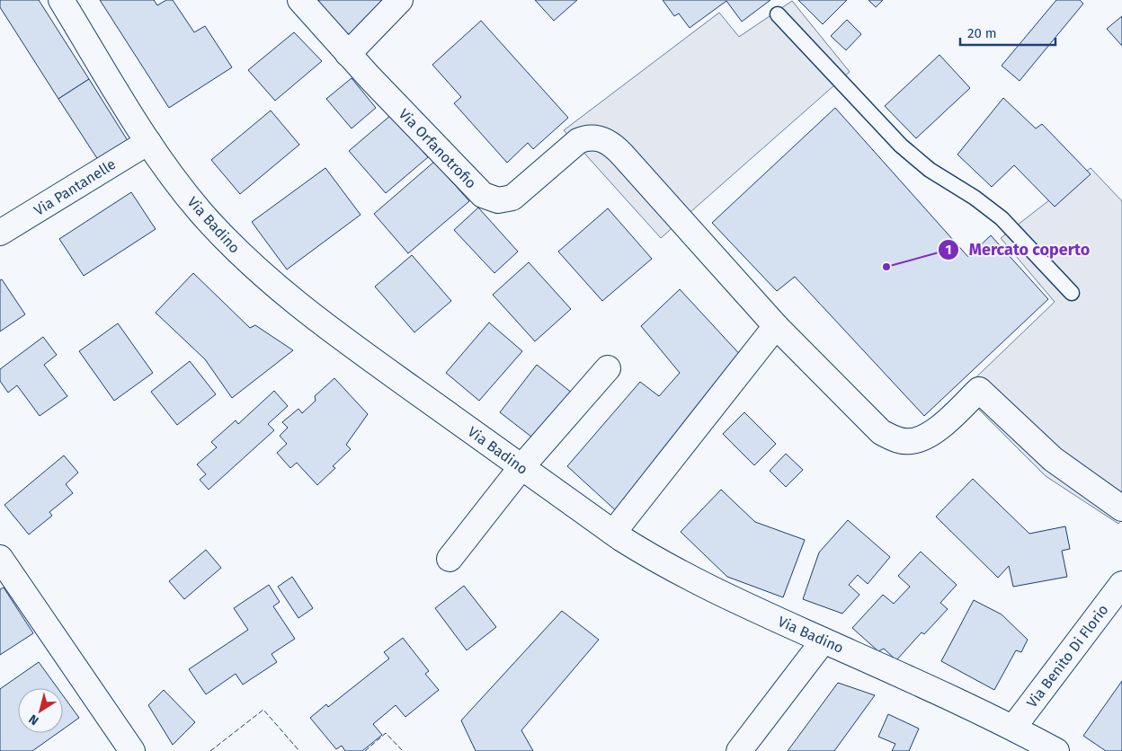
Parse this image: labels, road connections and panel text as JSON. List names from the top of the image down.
{
  "streets": {
    "street": [
      "Via Orfanotrofio",
      "Via Pantanelle",
      "Via Badino",
      "Via Benito Di Florio"
    ]
  },
  "crossings": [
    ["Via Pantanelle", "Via Badino"],
    ["Via Badino", "Via Benito Di Florio"]
  ],
  "places": ["Mercato coperto"],
  "scale_bar": "20 m",
  "north": "bottom left"
}
